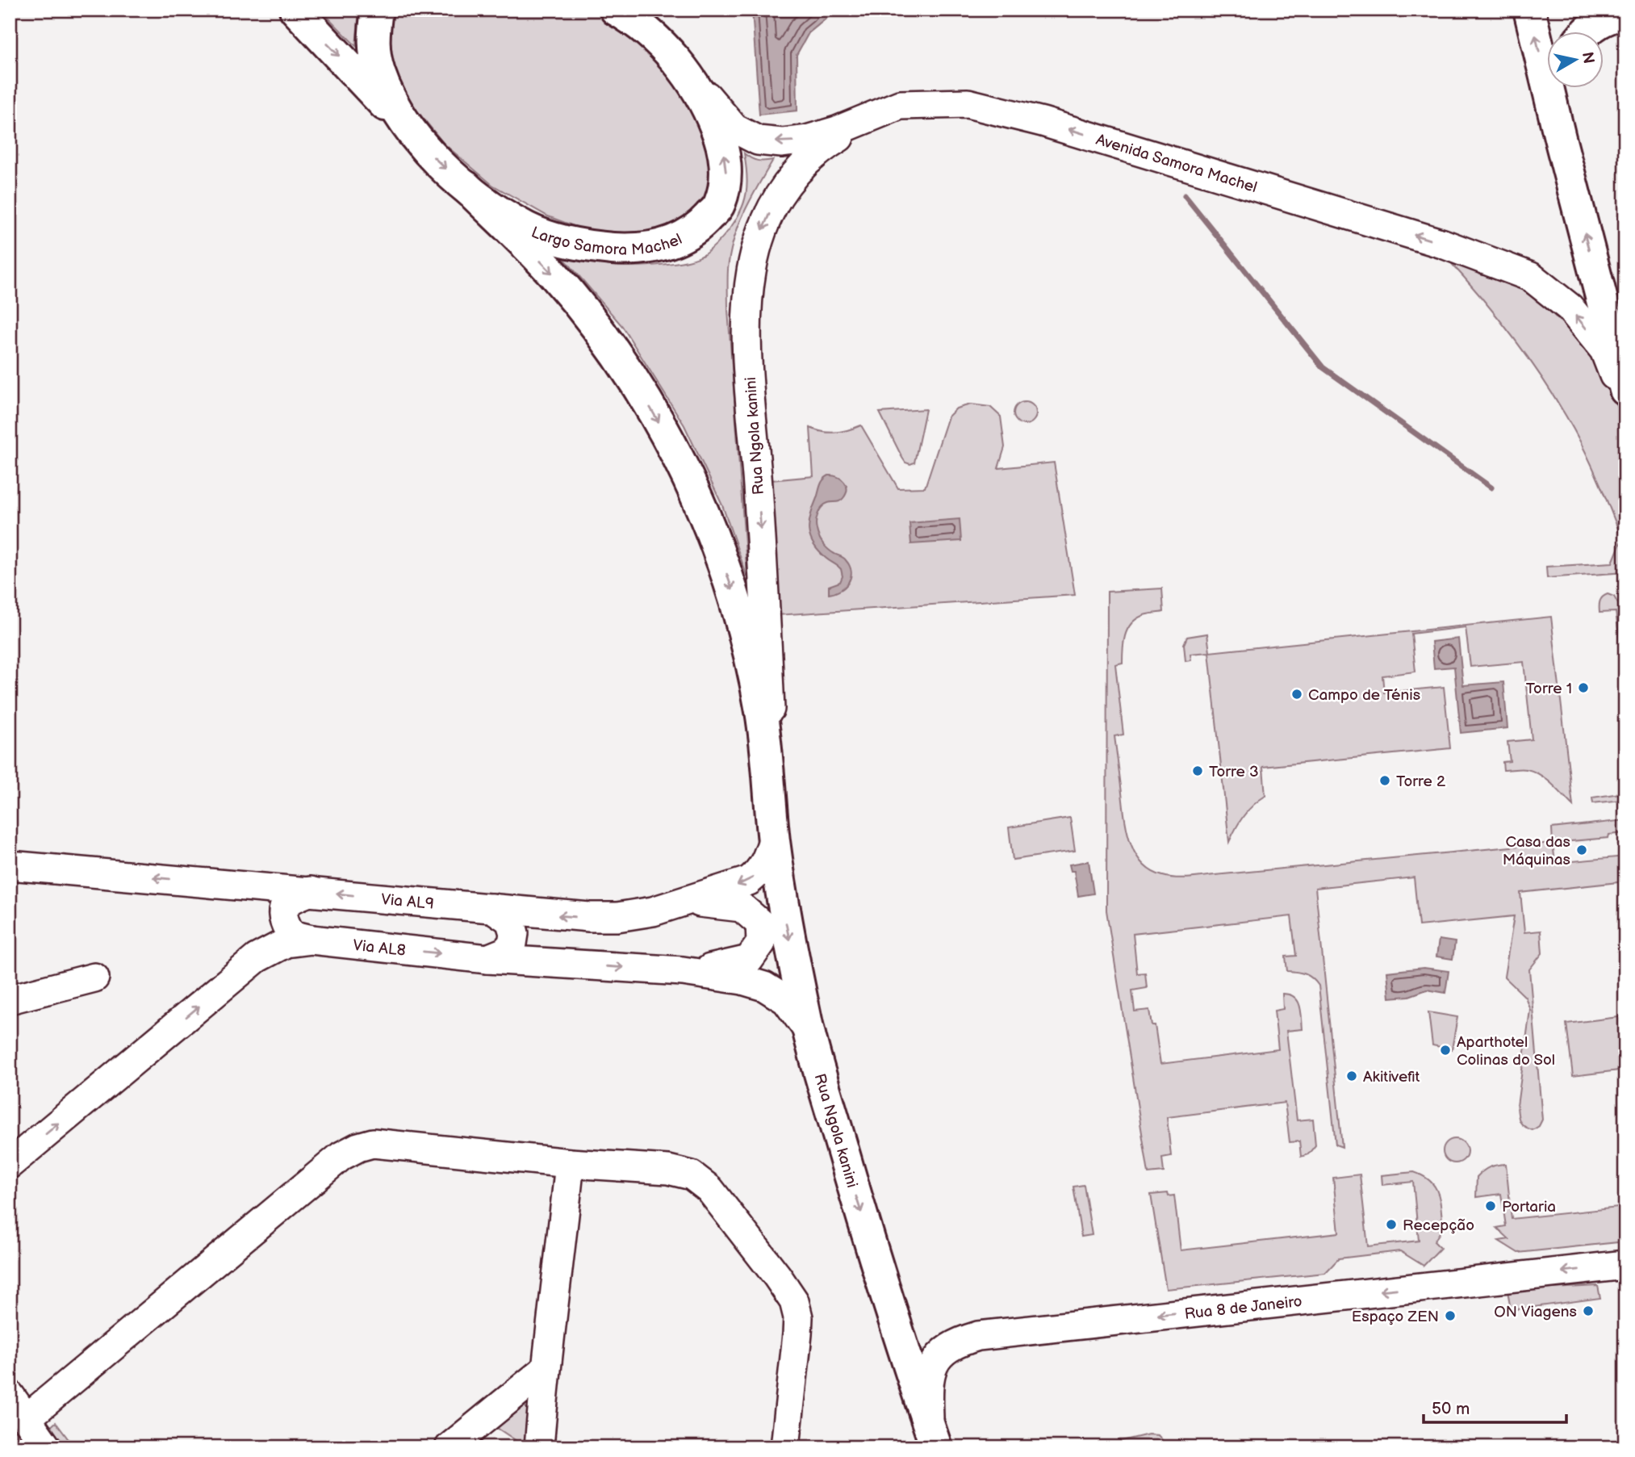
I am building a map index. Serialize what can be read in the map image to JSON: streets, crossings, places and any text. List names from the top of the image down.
{
  "streets": {
    "main road": ["Largo Samora Machel", "Rua Ngola kanini"],
    "street": [
      "Avenida Samora Machel",
      "Via AL9",
      "Via AL8",
      "Rua 8 de Janeiro"
    ]
  },
  "crossings": [
    ["Avenida Samora Machel", "Largo Samora Machel"],
    ["Avenida Samora Machel", "Rua Ngola kanini"],
    ["Largo Samora Machel", "Rua Ngola kanini"],
    ["Rua Ngola kanini", "Via AL9"],
    ["Rua Ngola kanini", "Via AL8"],
    ["Rua Ngola kanini", "Rua 8 de Janeiro"]
  ],
  "one_way": [
    "Avenida Samora Machel",
    "Rua Ngola kanini",
    "Via AL9",
    "Rua 8 de Janeiro"
  ],
  "places": [
    "Torre 1",
    "Campo de Ténis",
    "Torre 3",
    "Torre 2",
    "Casa das Máquinas",
    "Aparthotel Colinas do Sol",
    "Akitivefit",
    "Portaria",
    "Recepção",
    "ON Viagens",
    "Espaço ZEN"
  ],
  "scale_bar": "50 m",
  "north": "right"
}
